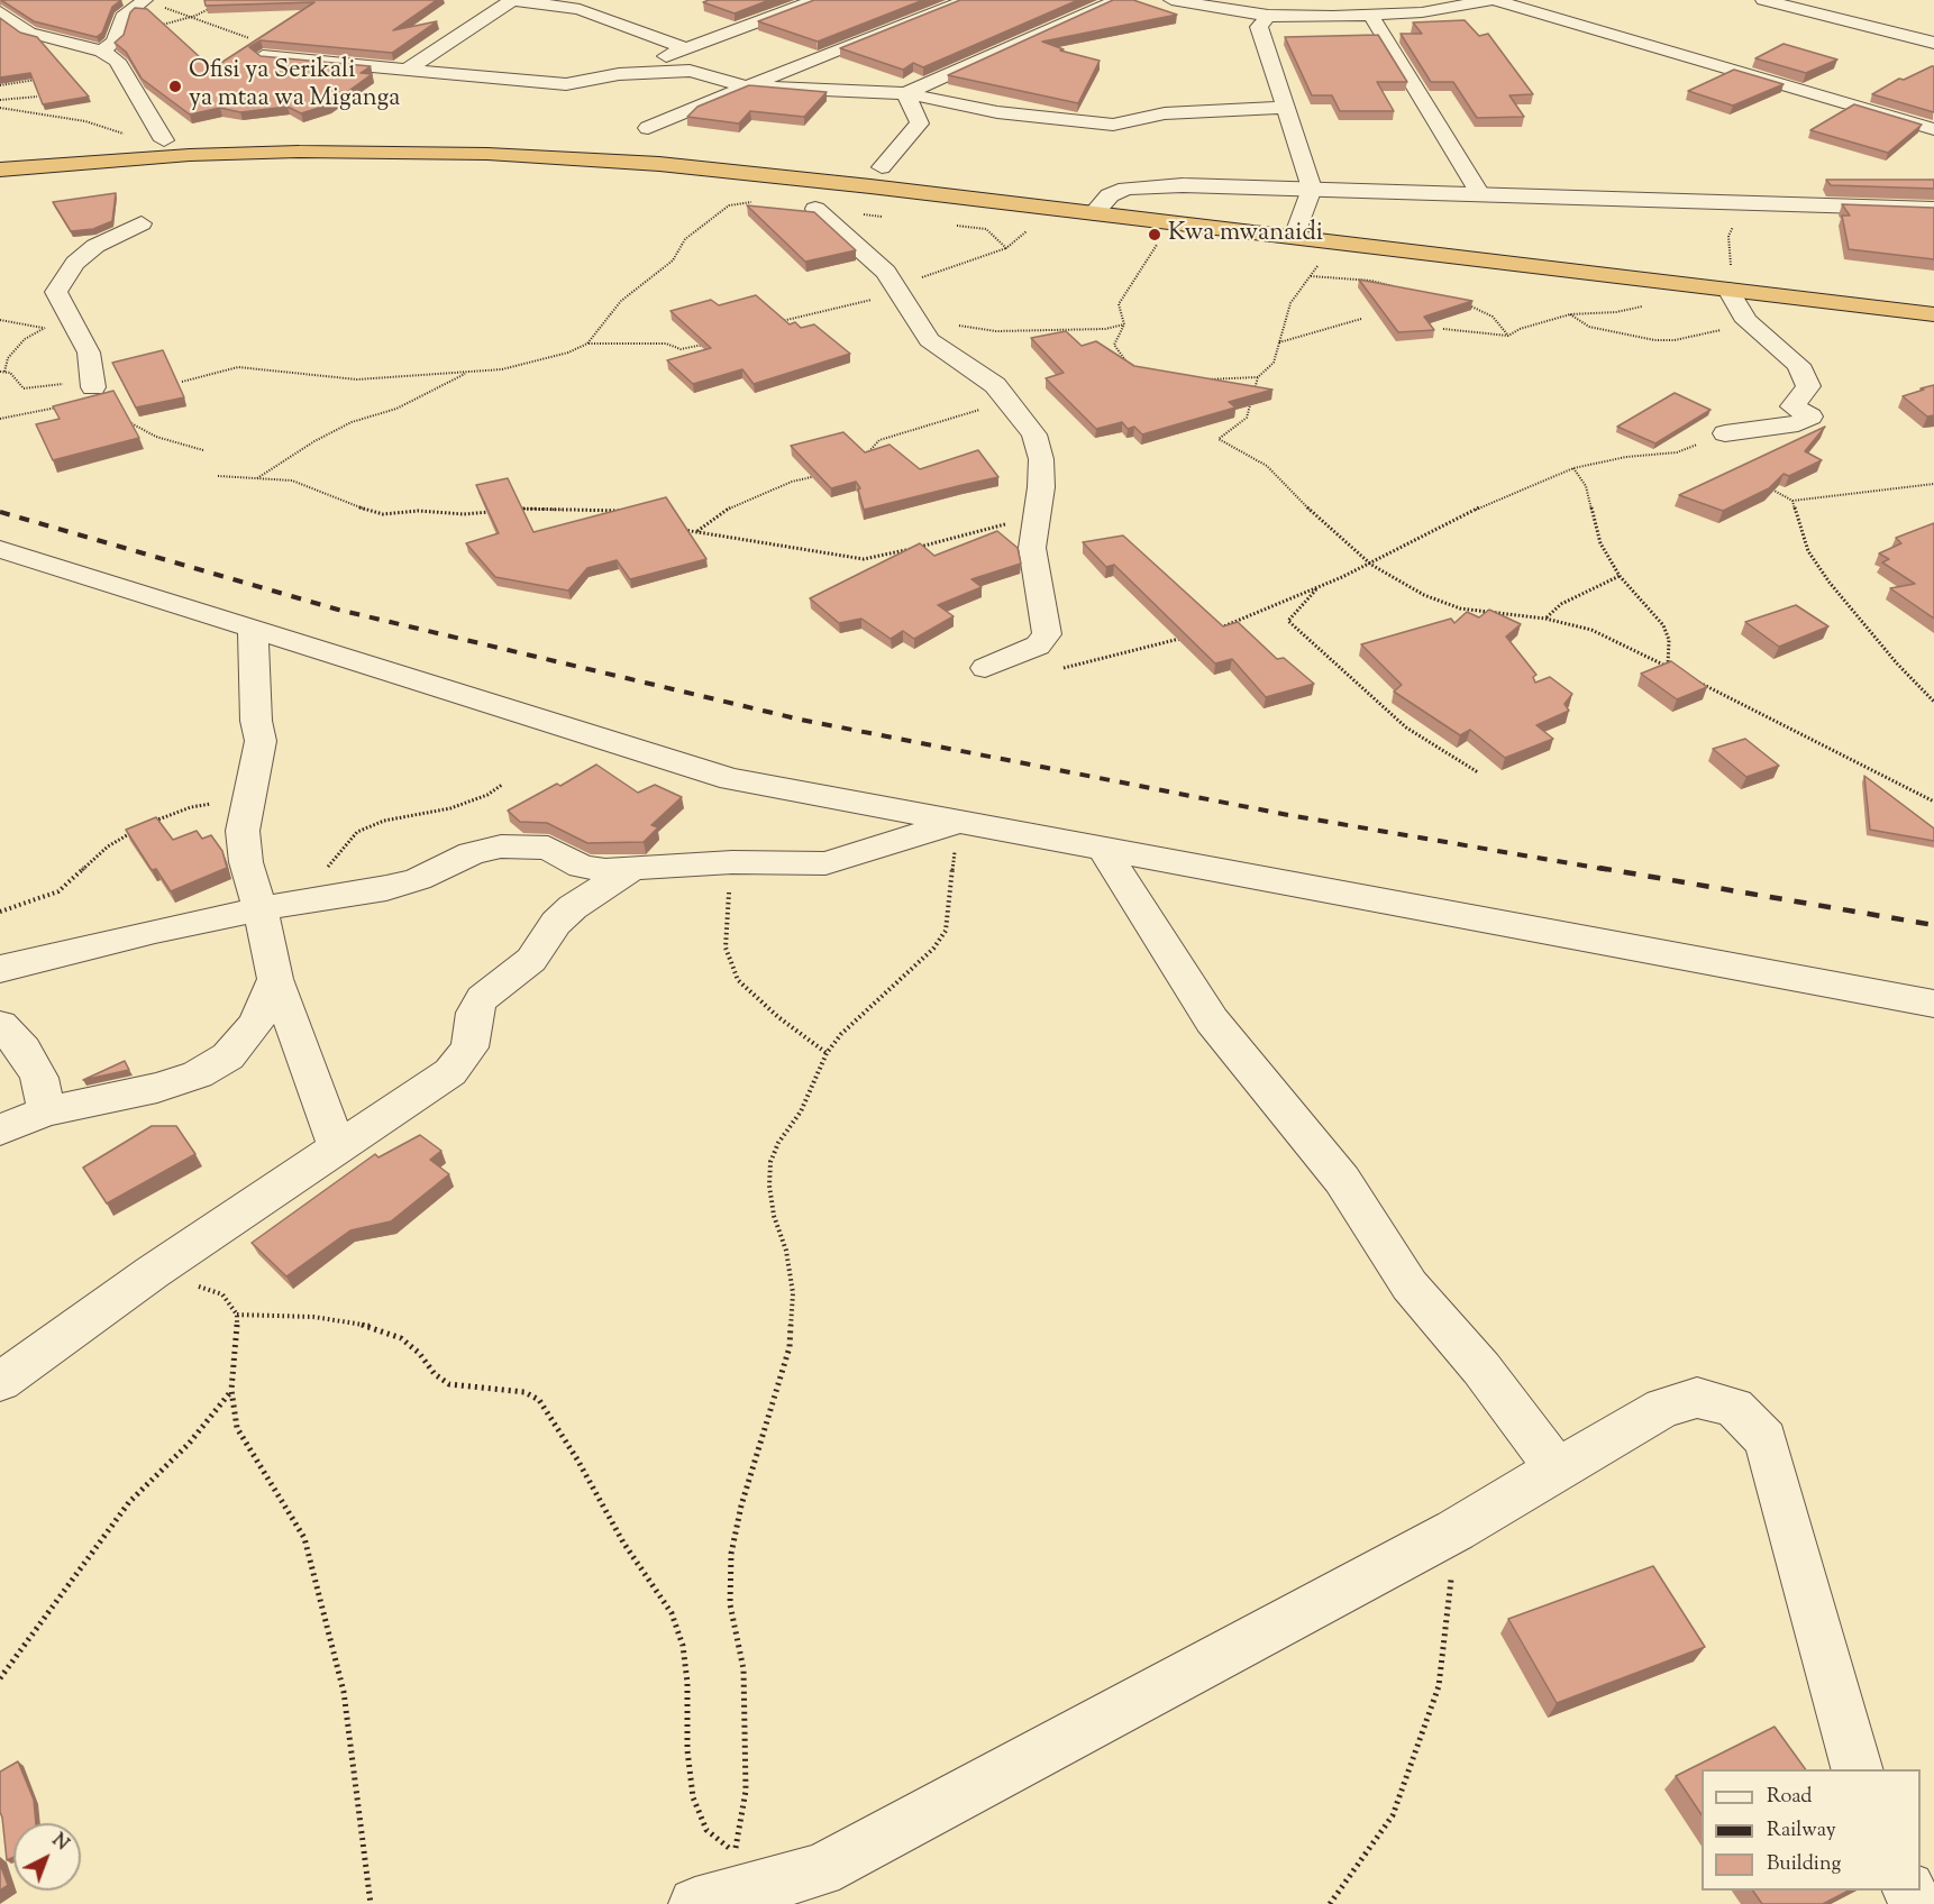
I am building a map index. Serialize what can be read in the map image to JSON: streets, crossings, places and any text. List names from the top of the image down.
{
  "places": ["Ofisi ya Serikali ya mtaa wa Miganga", "Kwa mwanaidi"],
  "legend": ["Road", "Railway", "Building"],
  "north": "top right"
}
